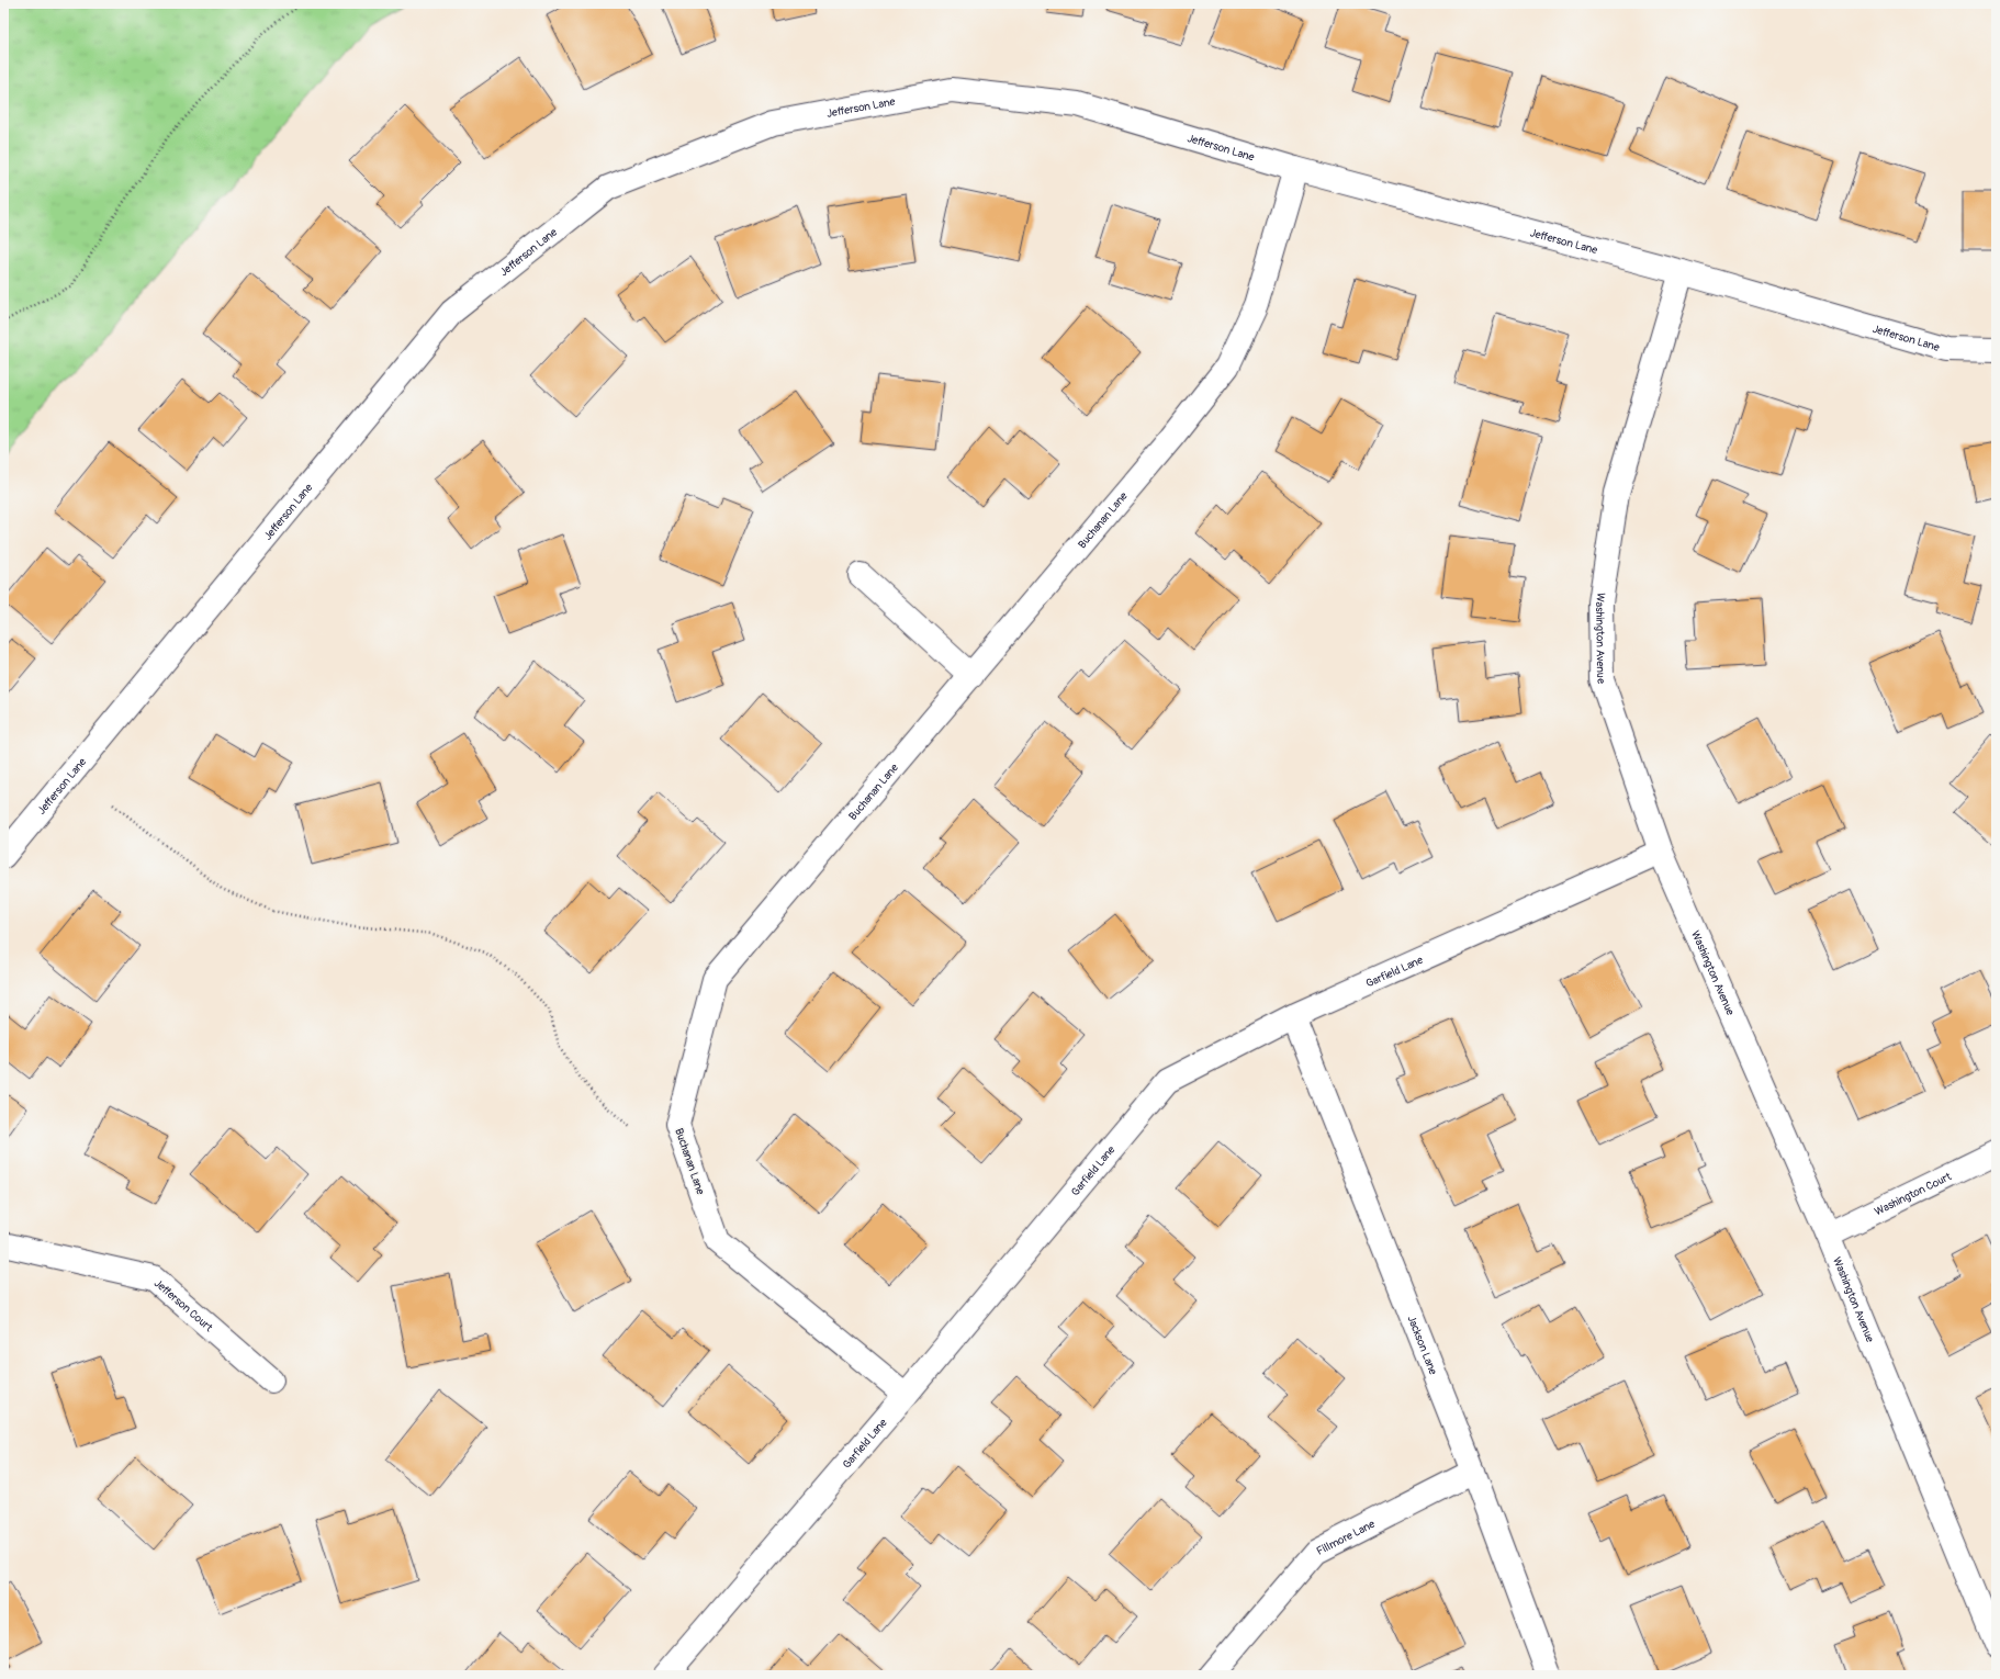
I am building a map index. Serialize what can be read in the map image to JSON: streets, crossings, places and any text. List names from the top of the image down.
{
  "streets": {
    "street": [
      "Jefferson Lane",
      "Buchanan Lane",
      "Washington Avenue",
      "Garfield Lane",
      "Washington Court",
      "Jefferson Court",
      "Jackson Lane",
      "Fillmore Lane"
    ]
  },
  "crossings": [
    ["Jefferson Lane", "Buchanan Lane"],
    ["Jefferson Lane", "Washington Avenue"],
    ["Buchanan Lane", "Garfield Lane"],
    ["Washington Avenue", "Garfield Lane"],
    ["Washington Avenue", "Washington Court"],
    ["Garfield Lane", "Jackson Lane"],
    ["Jackson Lane", "Fillmore Lane"]
  ]
}
